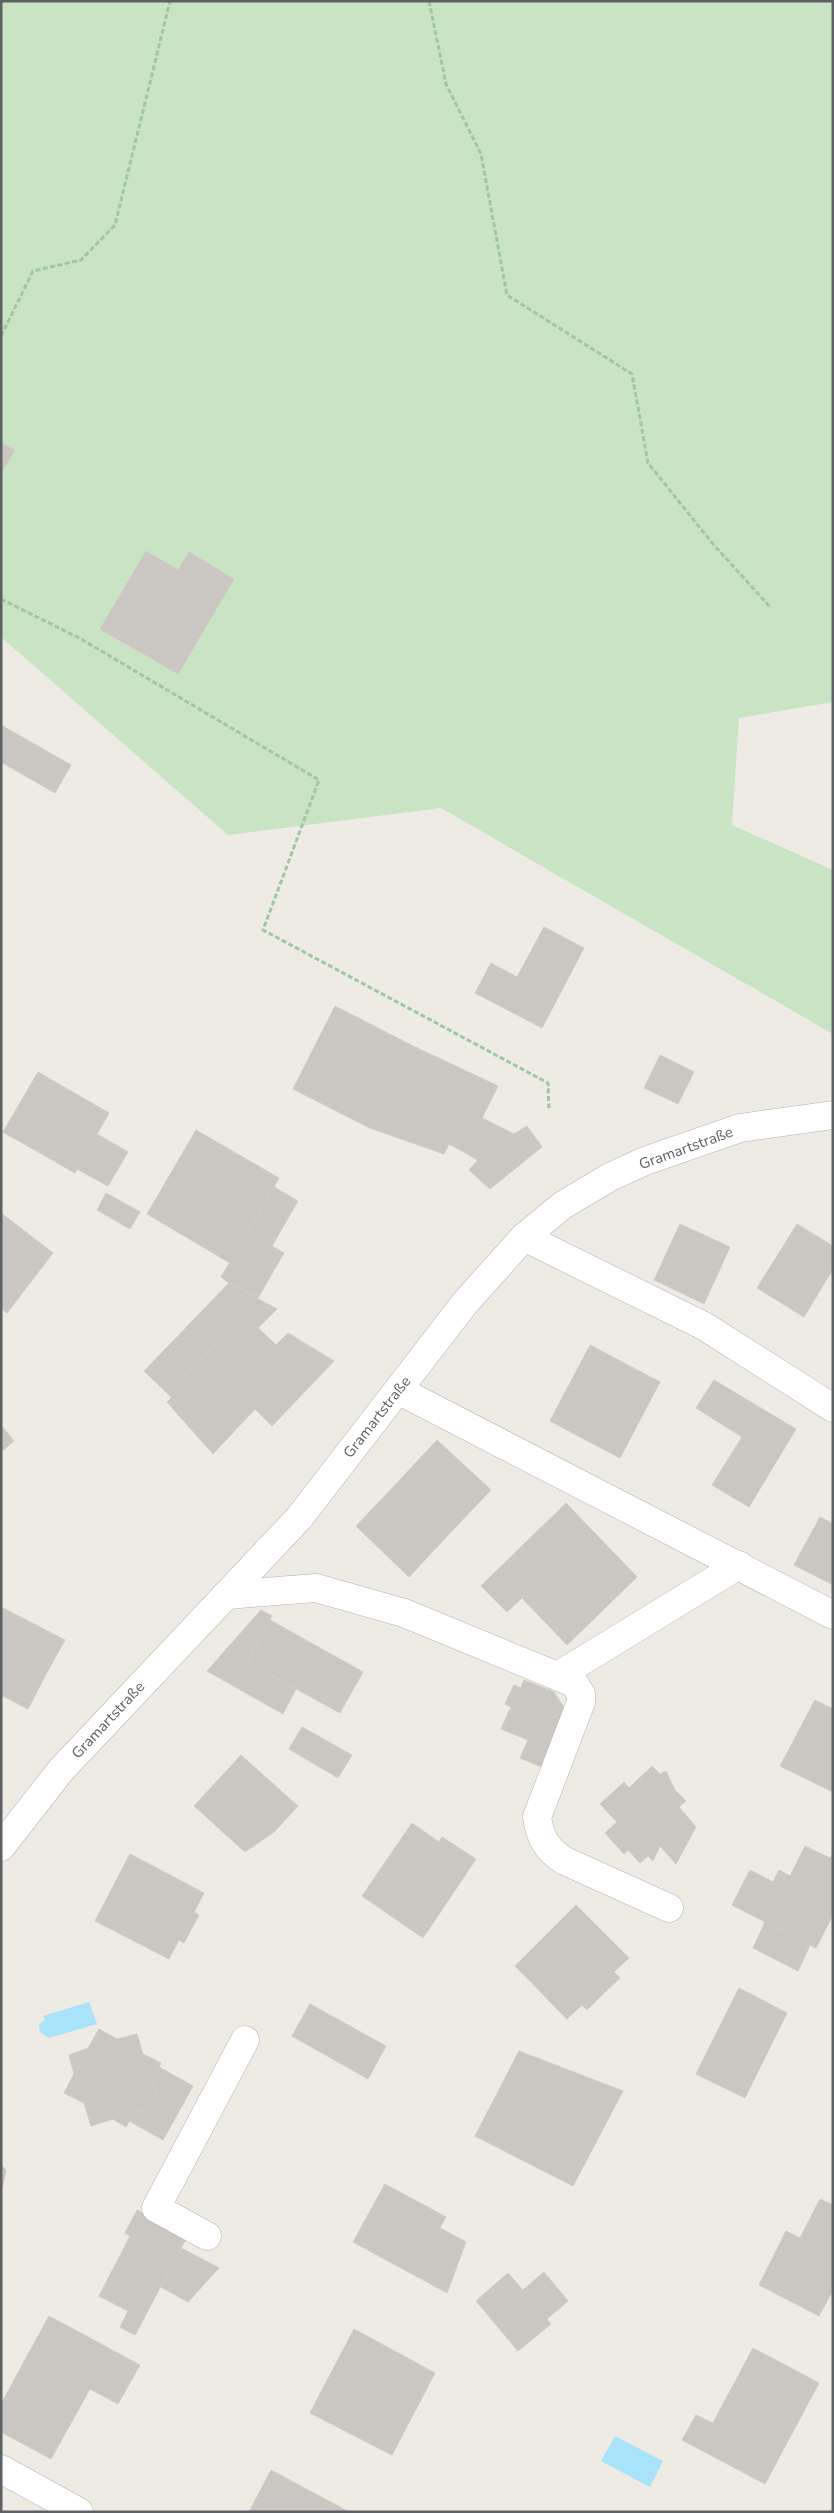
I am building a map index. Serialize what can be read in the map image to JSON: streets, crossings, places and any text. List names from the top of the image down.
{
  "streets": {
    "street": ["Gramartstraße"]
  }
}
